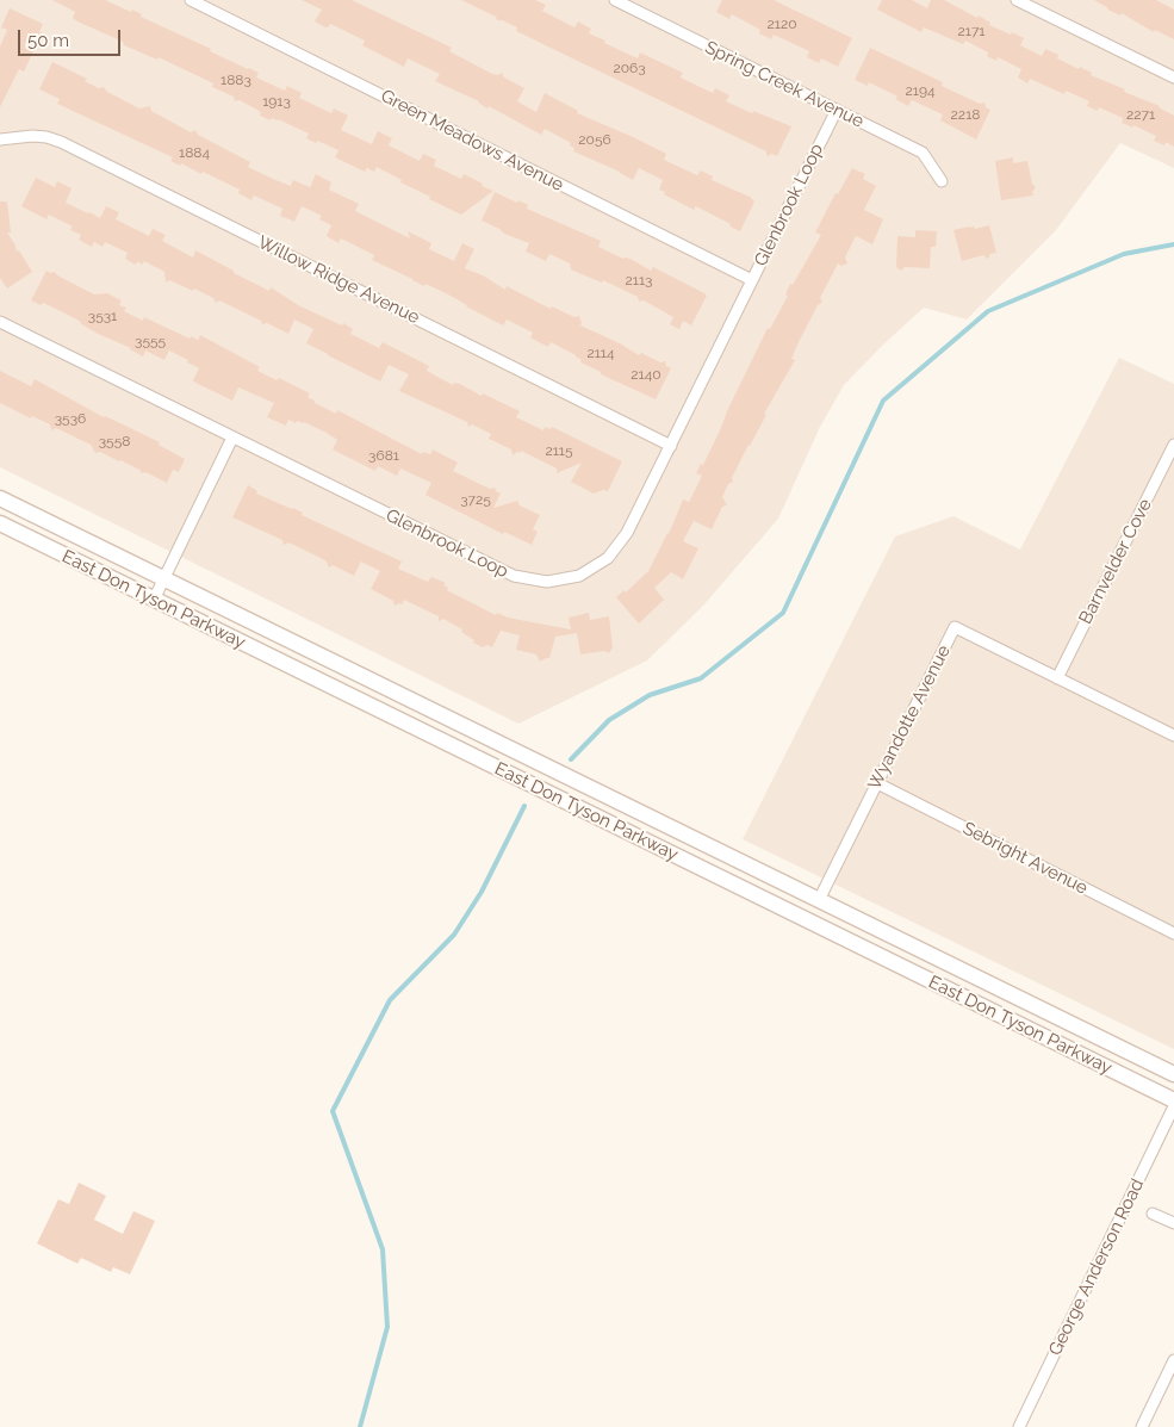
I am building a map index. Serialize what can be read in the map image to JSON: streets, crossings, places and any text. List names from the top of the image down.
{
  "streets": {
    "main road": ["East Don Tyson Parkway"],
    "street": [
      "Spring Creek Avenue",
      "Green Meadows Avenue",
      "Glenbrook Loop",
      "Willow Ridge Avenue",
      "Barnvelder Cove",
      "Wyandotte Avenue",
      "Sebright Avenue",
      "George Anderson Road"
    ]
  },
  "crossings": [
    ["Spring Creek Avenue", "Glenbrook Loop"],
    ["Green Meadows Avenue", "Glenbrook Loop"],
    ["Glenbrook Loop", "Willow Ridge Avenue"],
    ["Barnvelder Cove", "Wyandotte Avenue"],
    ["East Don Tyson Parkway", "Wyandotte Avenue"],
    ["Wyandotte Avenue", "Sebright Avenue"]
  ],
  "house_numbers": [
    "2120",
    "2171",
    "2063",
    "1883",
    "2194",
    "1913",
    "2218",
    "2271",
    "2056",
    "1884",
    "2113",
    "3531",
    "3555",
    "2114",
    "2140",
    "3536",
    "3558",
    "2115",
    "3681",
    "3725"
  ],
  "scale_bar": "50 m"
}
